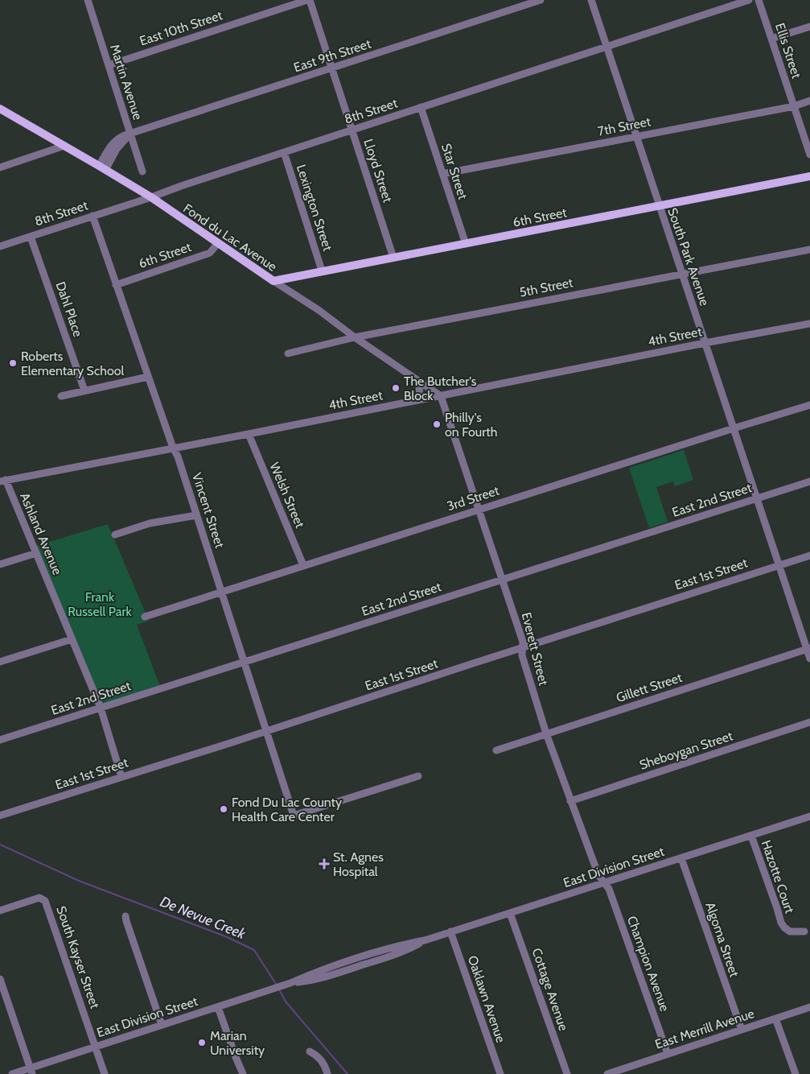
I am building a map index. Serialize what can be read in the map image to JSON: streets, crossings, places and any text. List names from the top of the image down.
{
  "streets": {
    "main road": ["6th Street", "Fond du Lac Avenue"],
    "street": [
      "East 10th Street",
      "Ellis Street",
      "East 9th Street",
      "Martin Avenue",
      "8th Street",
      "7th Street",
      "Lloyd Street",
      "Star Street",
      "Lexington Street",
      "South Park Avenue",
      "5th Street",
      "Dahl Place",
      "4th Street",
      "Welsh Street",
      "3rd Street",
      "East 2nd Street",
      "Vincent Street",
      "Ashland Avenue",
      "East 1st Street",
      "Everett Street",
      "Gillett Street",
      "Sheboygan Street",
      "East Division Street",
      "Hazotte Court",
      "Algoma Street",
      "South Kayser Street",
      "Champion Avenue",
      "Cottage Avenue",
      "Oaklawn Avenue",
      "East Merrill Avenue"
    ]
  },
  "crossings": [
    ["East 10th Street", "Martin Avenue"],
    ["East 10th Street", "Lloyd Street"],
    ["Ellis Street", "7th Street"],
    ["East 9th Street", "Martin Avenue"],
    ["East 9th Street", "Lloyd Street"],
    ["East 9th Street", "Fond du Lac Avenue"],
    ["8th Street", "Lloyd Street"],
    ["8th Street", "Star Street"],
    ["8th Street", "Lexington Street"],
    ["8th Street", "Fond du Lac Avenue"],
    ["8th Street", "South Park Avenue"],
    ["8th Street", "Dahl Place"],
    ["8th Street", "Vincent Street"],
    ["7th Street", "Star Street"],
    ["7th Street", "South Park Avenue"],
    ["Lloyd Street", "6th Street"],
    ["Star Street", "6th Street"],
    ["Lexington Street", "6th Street"],
    ["6th Street", "Fond du Lac Avenue"],
    ["6th Street", "South Park Avenue"],
    ["6th Street", "Vincent Street"],
    ["Fond du Lac Avenue", "5th Street"],
    ["Fond du Lac Avenue", "4th Street"],
    ["Fond du Lac Avenue", "Everett Street"],
    ["South Park Avenue", "5th Street"],
    ["South Park Avenue", "4th Street"],
    ["South Park Avenue", "3rd Street"],
    ["South Park Avenue", "East 2nd Street"],
    ["South Park Avenue", "East 1st Street"],
    ["South Park Avenue", "Gillett Street"],
    ["4th Street", "Welsh Street"],
    ["4th Street", "Vincent Street"],
    ["4th Street", "Ashland Avenue"],
    ["4th Street", "Everett Street"],
    ["Welsh Street", "3rd Street"],
    ["3rd Street", "Vincent Street"],
    ["3rd Street", "Everett Street"],
    ["East 2nd Street", "Vincent Street"],
    ["East 2nd Street", "Ashland Avenue"],
    ["East 2nd Street", "Everett Street"],
    ["Vincent Street", "East 1st Street"],
    ["Ashland Avenue", "East 1st Street"],
    ["East 1st Street", "Everett Street"],
    ["Everett Street", "Gillett Street"],
    ["Everett Street", "Sheboygan Street"],
    ["Everett Street", "East Division Street"],
    ["Everett Street", "Champion Avenue"],
    ["East Division Street", "Hazotte Court"],
    ["East Division Street", "Algoma Street"],
    ["East Division Street", "South Kayser Street"],
    ["East Division Street", "Champion Avenue"],
    ["East Division Street", "Cottage Avenue"],
    ["East Division Street", "Oaklawn Avenue"],
    ["Algoma Street", "East Merrill Avenue"],
    ["Champion Avenue", "East Merrill Avenue"]
  ],
  "water": ["De Nevue Creek"],
  "parks": ["Frank Russell Park"],
  "places": {
    "other": [
      "Roberts Elementary School",
      "The Butcher's Block",
      "Philly's on Fourth",
      "Fond Du Lac County Health Care Center",
      "Marian University"
    ],
    "health": ["St. Agnes Hospital"]
  }
}
